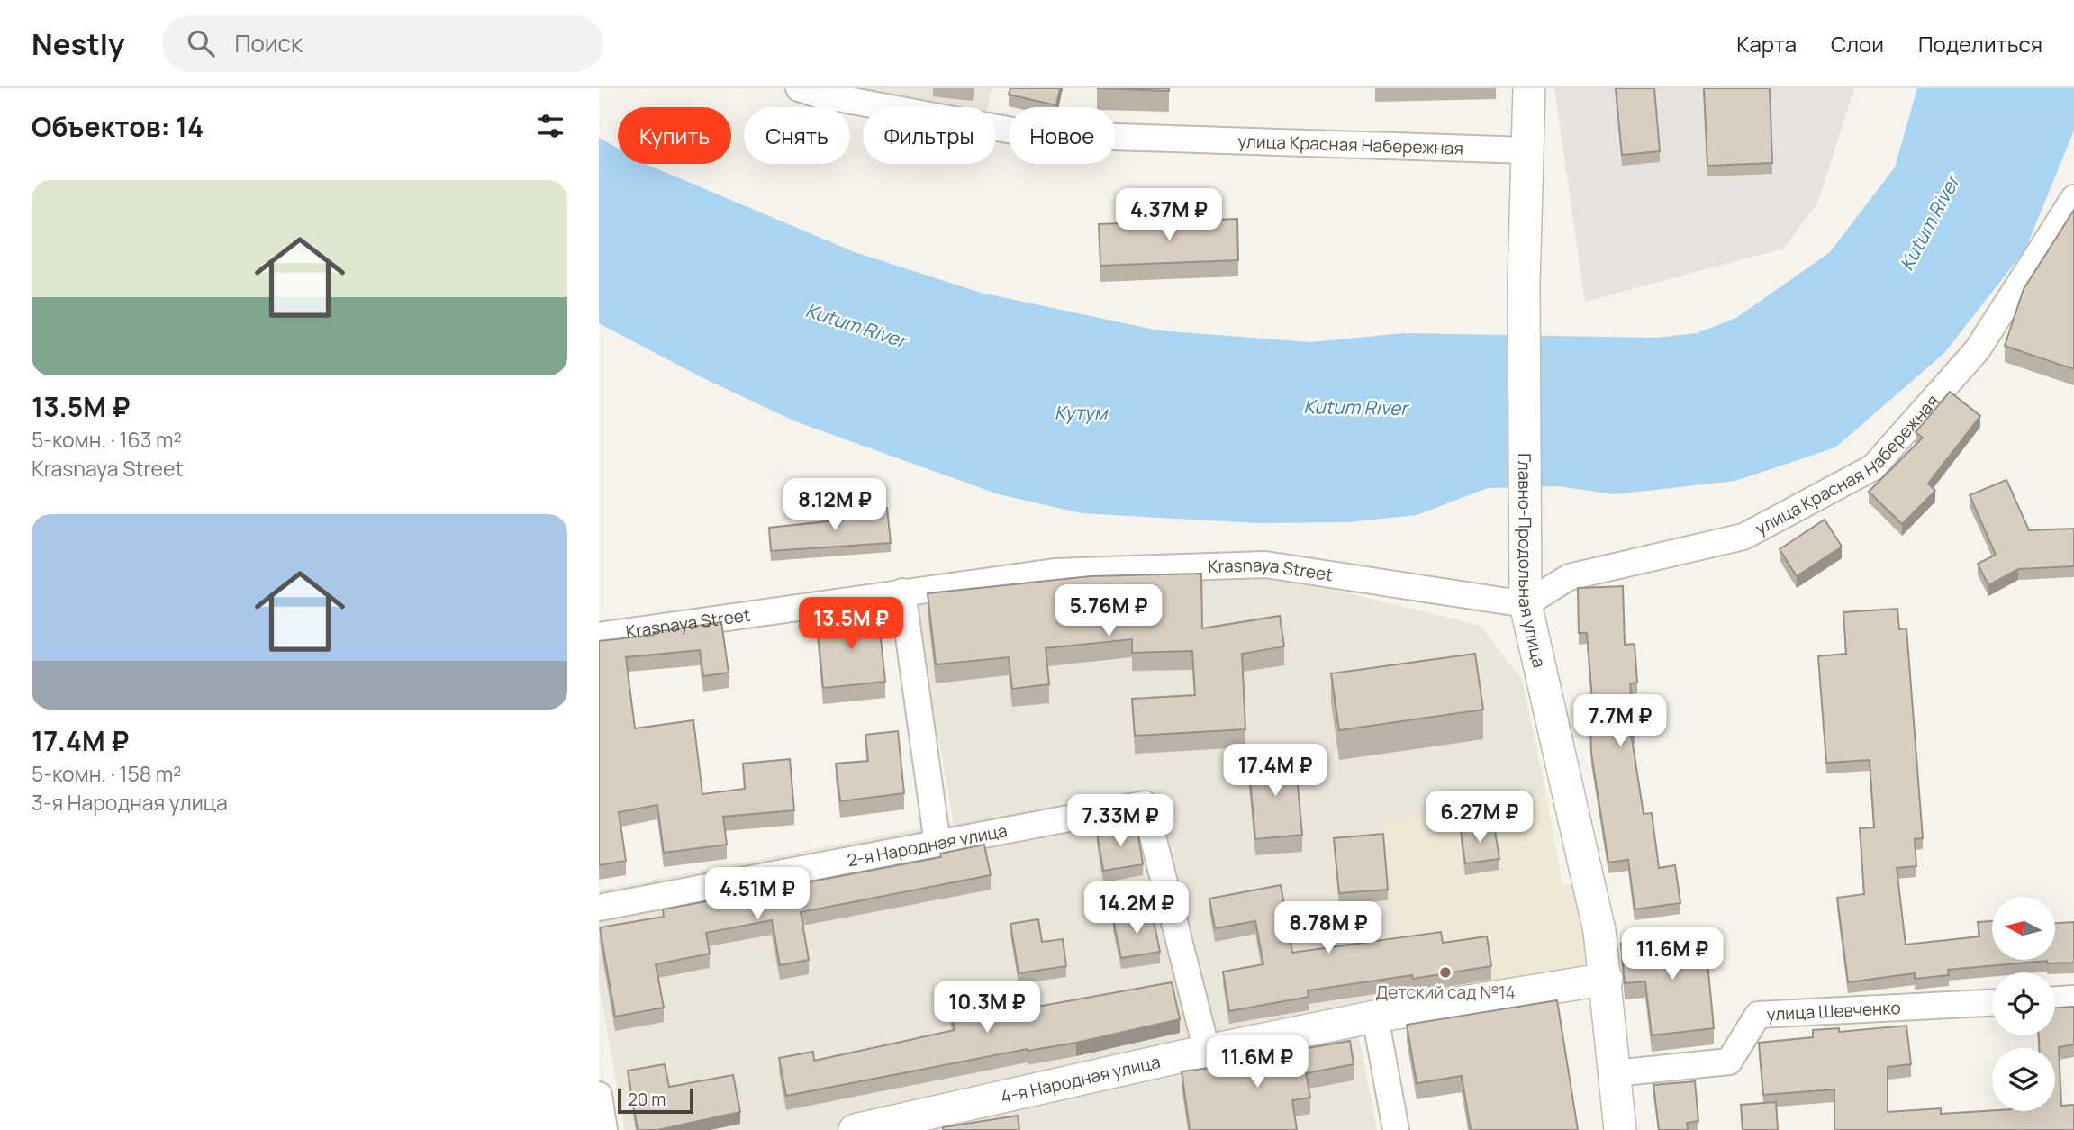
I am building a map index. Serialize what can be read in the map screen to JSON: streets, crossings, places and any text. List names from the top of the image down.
{
  "streets": {
    "street": [
      "улица Красная Набережная",
      "Главно-Продольная улица",
      "Krasnaya Street",
      "2-я Народная улица",
      "улица Шевченко",
      "4-я Народная улица"
    ]
  },
  "crossings": [
    ["улица Красная Набережная", "Главно-Продольная улица"],
    ["улица Красная Набережная", "Krasnaya Street"],
    ["Главно-Продольная улица", "Krasnaya Street"],
    ["Главно-Продольная улица", "улица Шевченко"],
    ["Главно-Продольная улица", "4-я Народная улица"],
    ["2-я Народная улица", "4-я Народная улица"]
  ],
  "water": ["Kutum River", "Кутум"],
  "places": ["Детский сад №14"],
  "scale_bar": "20 m",
  "north": "left",
  "page": {
    "header": "Nestly",
    "search": "Поиск",
    "nav": ["Карта", "Слои", "Поделиться"],
    "heading": "Объектов: 14",
    "chip": [
      "Купить",
      "Снять",
      "Фильтры",
      "Новое"
    ],
    "list": [
      {
        "name": "13.5M ₽",
        "note": "5-комн. · 163 m² · Krasnaya Street"
      },
      {
        "name": "17.4M ₽",
        "note": "5-комн. · 158 m² · 3-я Народная улица"
      }
    ],
    "price": [
      "4.37M ₽",
      "8.12M ₽",
      "5.76M ₽",
      "13.5M ₽",
      "7.7M ₽",
      "17.4M ₽",
      "6.27M ₽",
      "7.33M ₽",
      "4.51M ₽",
      "14.2M ₽",
      "8.78M ₽",
      "11.6M ₽",
      "10.3M ₽",
      "11.6M ₽"
    ],
    "scale": "20 m"
  }
}
